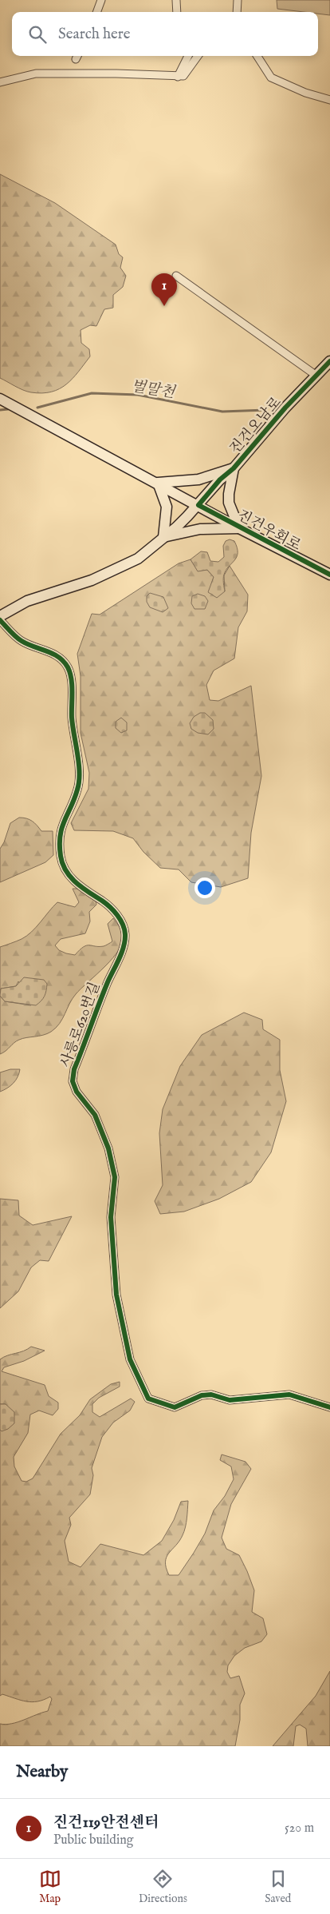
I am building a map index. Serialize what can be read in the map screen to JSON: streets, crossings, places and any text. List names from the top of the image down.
{
  "streets": {
    "main road": ["진건오남로", "진건우회로"],
    "street": ["사릉로620번길"]
  },
  "crossings": [
    ["진건오남로", "진건우회로"]
  ],
  "water": ["벌말천"],
  "page": {
    "search": "Search here",
    "pins": "1",
    "heading": "Nearby",
    "list": [
      {
        "mark": "1",
        "name": "진건119안전센터",
        "note": "Public building",
        "value": "520 m"
      }
    ],
    "nav": ["Map", "Directions", "Saved"]
  }
}
